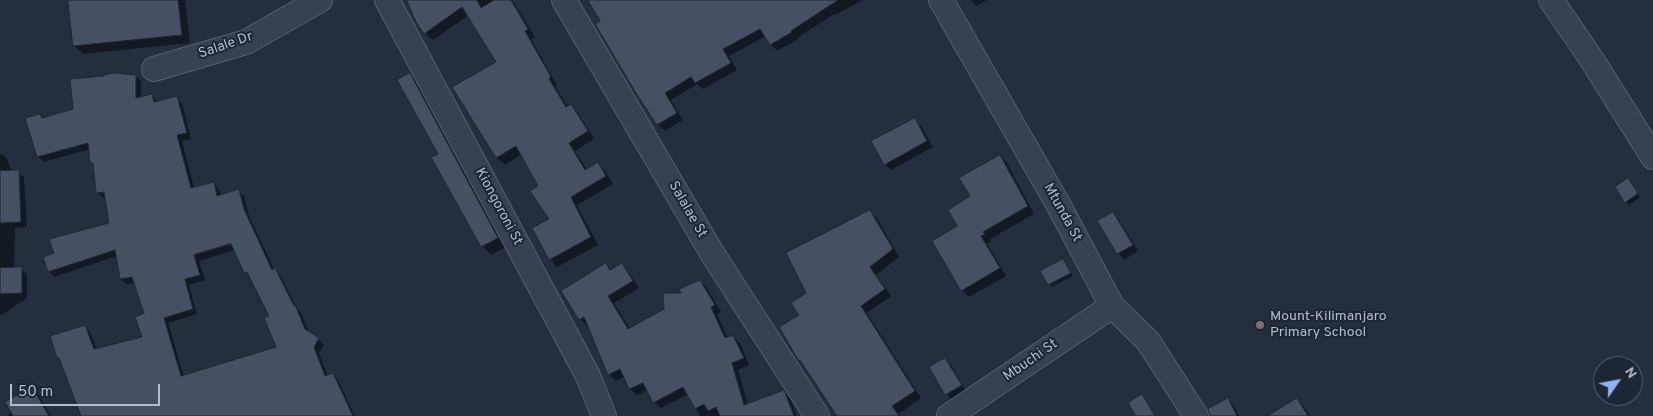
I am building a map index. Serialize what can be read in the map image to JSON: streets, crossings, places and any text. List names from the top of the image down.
{
  "streets": {
    "street": [
      "Salale Dr",
      "Kiongoroni St",
      "Salalae St",
      "Mtunda St",
      "Mbuchi St"
    ]
  },
  "crossings": [
    ["Mtunda St", "Mbuchi St"]
  ],
  "places": ["Mount-Kilimanjaro Primary School"],
  "scale_bar": "50 m",
  "north": "top right"
}
